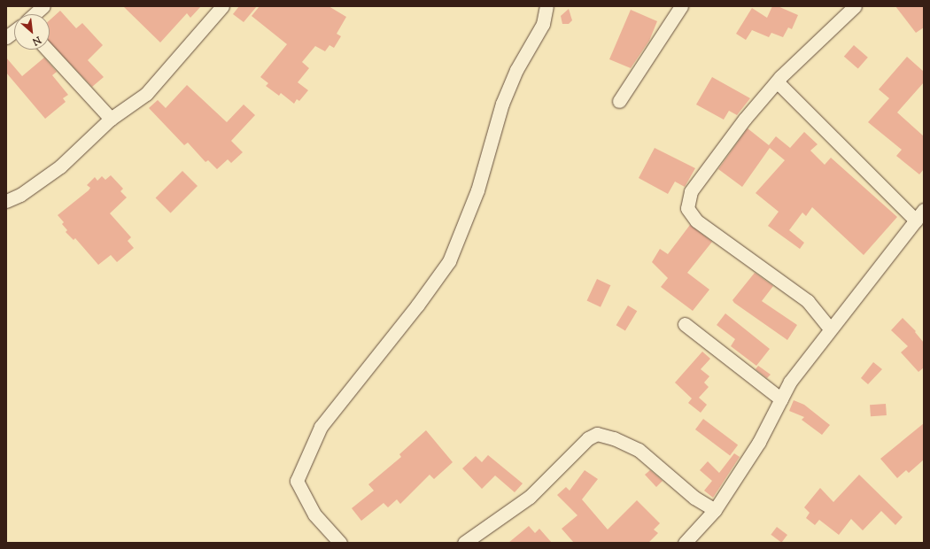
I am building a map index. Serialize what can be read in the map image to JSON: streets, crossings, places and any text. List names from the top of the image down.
{
  "north": "bottom right"
}
